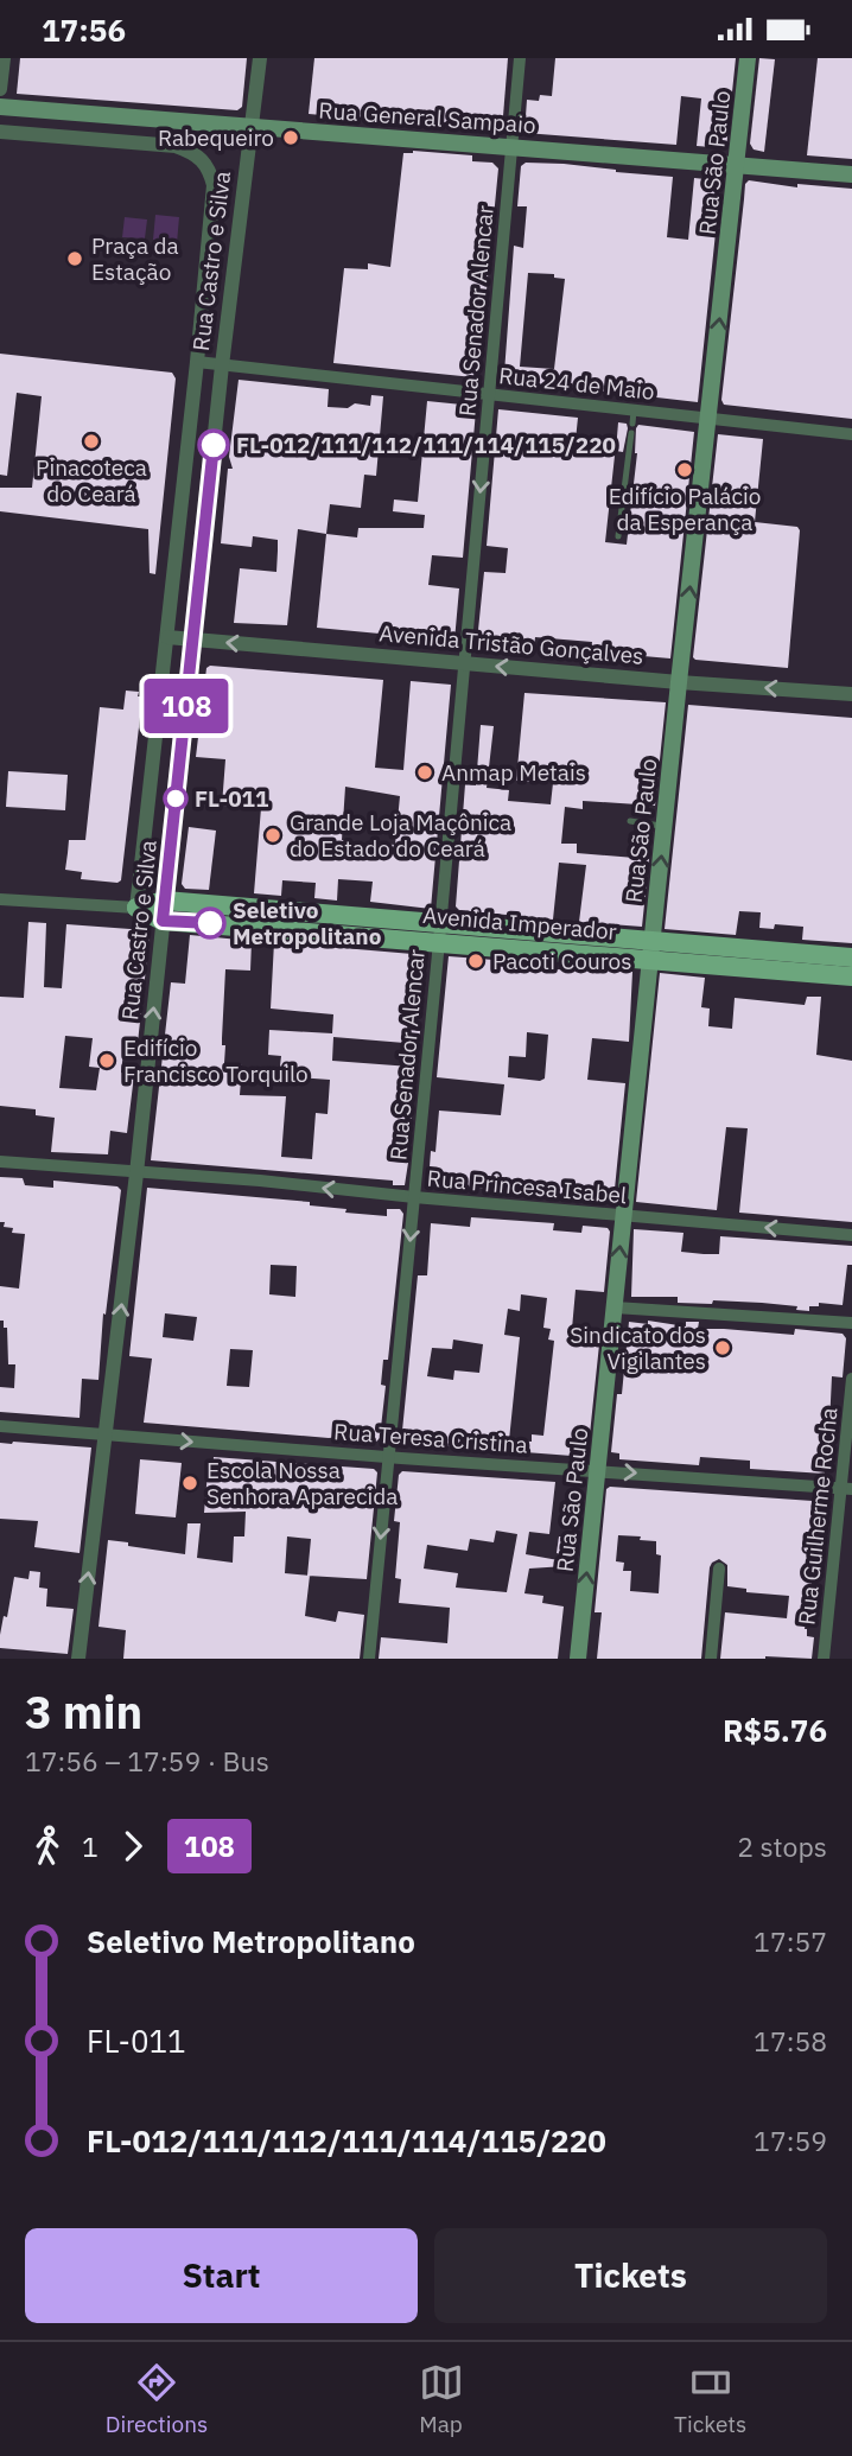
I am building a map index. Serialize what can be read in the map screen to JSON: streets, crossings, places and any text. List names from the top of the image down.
{
  "streets": {
    "main road": ["Rua General Sampaio", "Rua São Paulo", "Avenida Imperador"],
    "street": [
      "Rua Castro e Silva",
      "Rua Senador Alencar",
      "Rua 24 de Maio",
      "Avenida Tristão Gonçalves",
      "Rua Princesa Isabel",
      "Rua Teresa Cristina",
      "Rua Guilherme Rocha"
    ]
  },
  "crossings": [
    ["Rua General Sampaio", "Rua São Paulo"],
    ["Rua General Sampaio", "Rua Castro e Silva"],
    ["Rua General Sampaio", "Rua Senador Alencar"],
    ["Rua São Paulo", "Rua 24 de Maio"],
    ["Rua São Paulo", "Avenida Tristão Gonçalves"],
    ["Rua São Paulo", "Avenida Imperador"],
    ["Rua São Paulo", "Rua Princesa Isabel"],
    ["Rua São Paulo", "Rua Teresa Cristina"],
    ["Rua Castro e Silva", "Rua 24 de Maio"],
    ["Rua Castro e Silva", "Avenida Tristão Gonçalves"],
    ["Rua Castro e Silva", "Avenida Imperador"],
    ["Rua Castro e Silva", "Rua Princesa Isabel"],
    ["Rua Castro e Silva", "Rua Teresa Cristina"],
    ["Rua Senador Alencar", "Rua 24 de Maio"],
    ["Rua Senador Alencar", "Avenida Tristão Gonçalves"],
    ["Rua Senador Alencar", "Avenida Imperador"],
    ["Rua Senador Alencar", "Rua Princesa Isabel"],
    ["Rua Senador Alencar", "Rua Teresa Cristina"],
    ["Rua Teresa Cristina", "Rua Guilherme Rocha"]
  ],
  "one_way": [
    "Rua São Paulo",
    "Rua Senador Alencar",
    "Avenida Tristão Gonçalves",
    "Rua Teresa Cristina"
  ],
  "places": [
    "Rabequeiro",
    "Praça da Estação",
    "Pinacoteca do Ceará",
    "FL-012/111/112/111/114/115/220",
    "Edifício Palácio da Esperança",
    "Anmap Metais",
    "FL-011",
    "Grande Loja Maçônica do Estado do Ceará",
    "Seletivo Metropolitano",
    "Pacoti Couros",
    "Edifício Francisco Torquilo",
    "Sindicato dos Vigilantes",
    "Escola Nossa Senhora Aparecida"
  ],
  "lines": ["bus line 108"],
  "page": {
    "status": "17:56",
    "on_map": "108",
    "heading": ["3 min", "17:56 – 17:59 · Bus", "R$5.76"],
    "legs": ["1", "108", "2 stops"],
    "list": [
      {
        "name": "Seletivo Metropolitano",
        "value": "17:57"
      },
      {
        "name": "FL-011",
        "value": "17:58"
      },
      {
        "name": "FL-012/111/112/111/114/115/220",
        "value": "17:59"
      }
    ],
    "buttons": ["Start", "Tickets"],
    "tabs": ["Directions", "Map", "Tickets"]
  }
}
